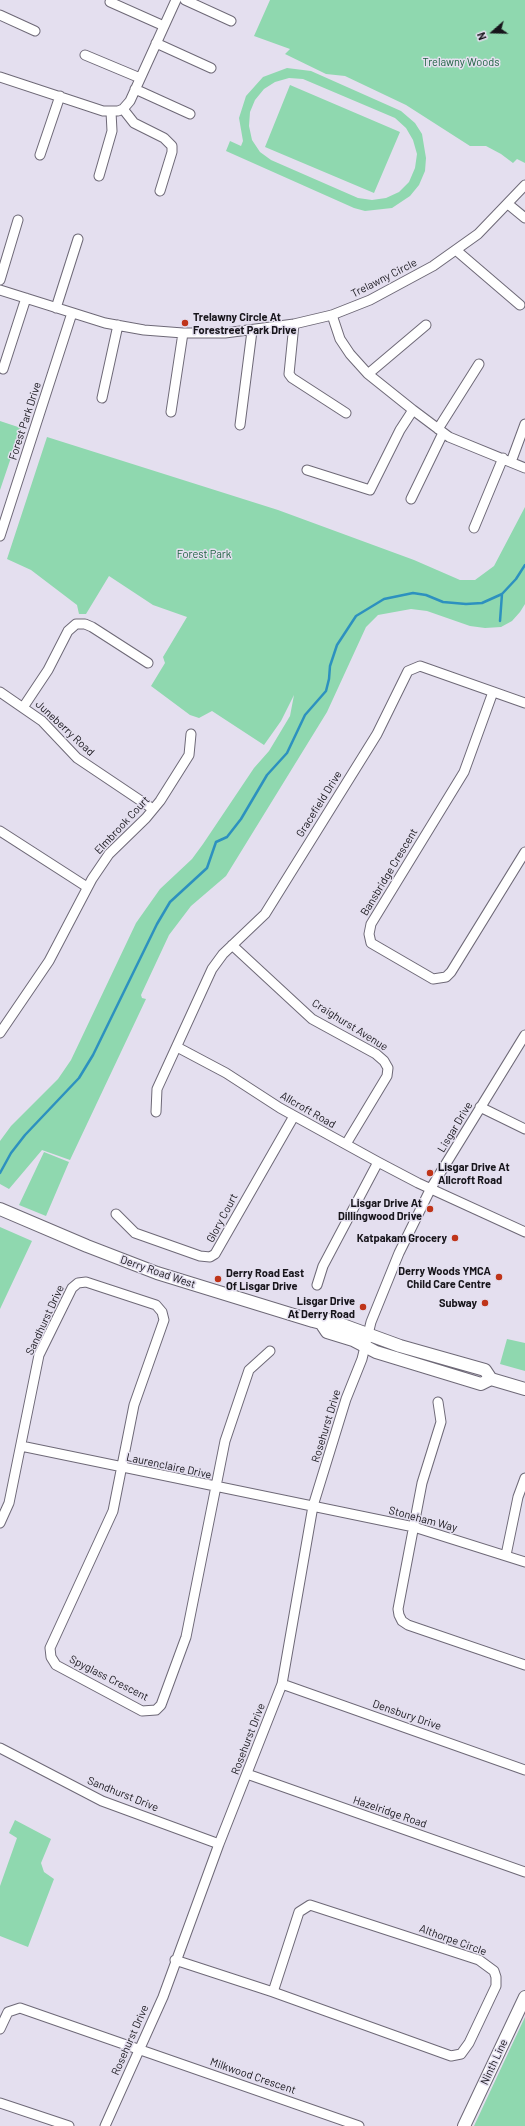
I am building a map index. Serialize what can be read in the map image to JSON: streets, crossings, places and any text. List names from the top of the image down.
{
  "streets": {
    "main road": ["Derry Road West", "Ninth Line"],
    "street": [
      "Trelawny Circle",
      "Forest Park Drive",
      "Juneberry Road",
      "Gracefield Drive",
      "Elmbrook Court",
      "Bansbridge Crescent",
      "Craighurst Avenue",
      "Allcroft Road",
      "Lisgar Drive",
      "Glory Court",
      "Sandhurst Drive",
      "Rosehurst Drive",
      "Laurenclaire Drive",
      "Stoneham Way",
      "Spyglass Crescent",
      "Densbury Drive",
      "Hazelridge Road",
      "Althorpe Circle",
      "Milkwood Crescent"
    ]
  },
  "crossings": [
    ["Trelawny Circle", "Forest Park Drive"],
    ["Juneberry Road", "Elmbrook Court"],
    ["Gracefield Drive", "Bansbridge Crescent"],
    ["Gracefield Drive", "Craighurst Avenue"],
    ["Gracefield Drive", "Allcroft Road"],
    ["Craighurst Avenue", "Allcroft Road"],
    ["Allcroft Road", "Lisgar Drive"],
    ["Allcroft Road", "Glory Court"],
    ["Lisgar Drive", "Derry Road West"],
    ["Lisgar Drive", "Rosehurst Drive"],
    ["Derry Road West", "Rosehurst Drive"],
    ["Sandhurst Drive", "Rosehurst Drive"],
    ["Sandhurst Drive", "Laurenclaire Drive"],
    ["Sandhurst Drive", "Spyglass Crescent"],
    ["Rosehurst Drive", "Laurenclaire Drive"],
    ["Rosehurst Drive", "Stoneham Way"],
    ["Rosehurst Drive", "Densbury Drive"],
    ["Rosehurst Drive", "Hazelridge Road"],
    ["Rosehurst Drive", "Althorpe Circle"],
    ["Rosehurst Drive", "Milkwood Crescent"],
    ["Laurenclaire Drive", "Stoneham Way"],
    ["Laurenclaire Drive", "Spyglass Crescent"]
  ],
  "parks": ["Trelawny Woods", "Forest Park"],
  "places": [
    "Trelawny Circle At Forestreet Park Drive",
    "Lisgar Drive At Allcroft Road",
    "Lisgar Drive At Dillingwood Drive",
    "Katpakam Grocery",
    "Derry Woods YMCA Child Care Centre",
    "Derry Road East Of Lisgar Drive",
    "Subway",
    "Lisgar Drive At Derry Road"
  ],
  "north": "left"
}
